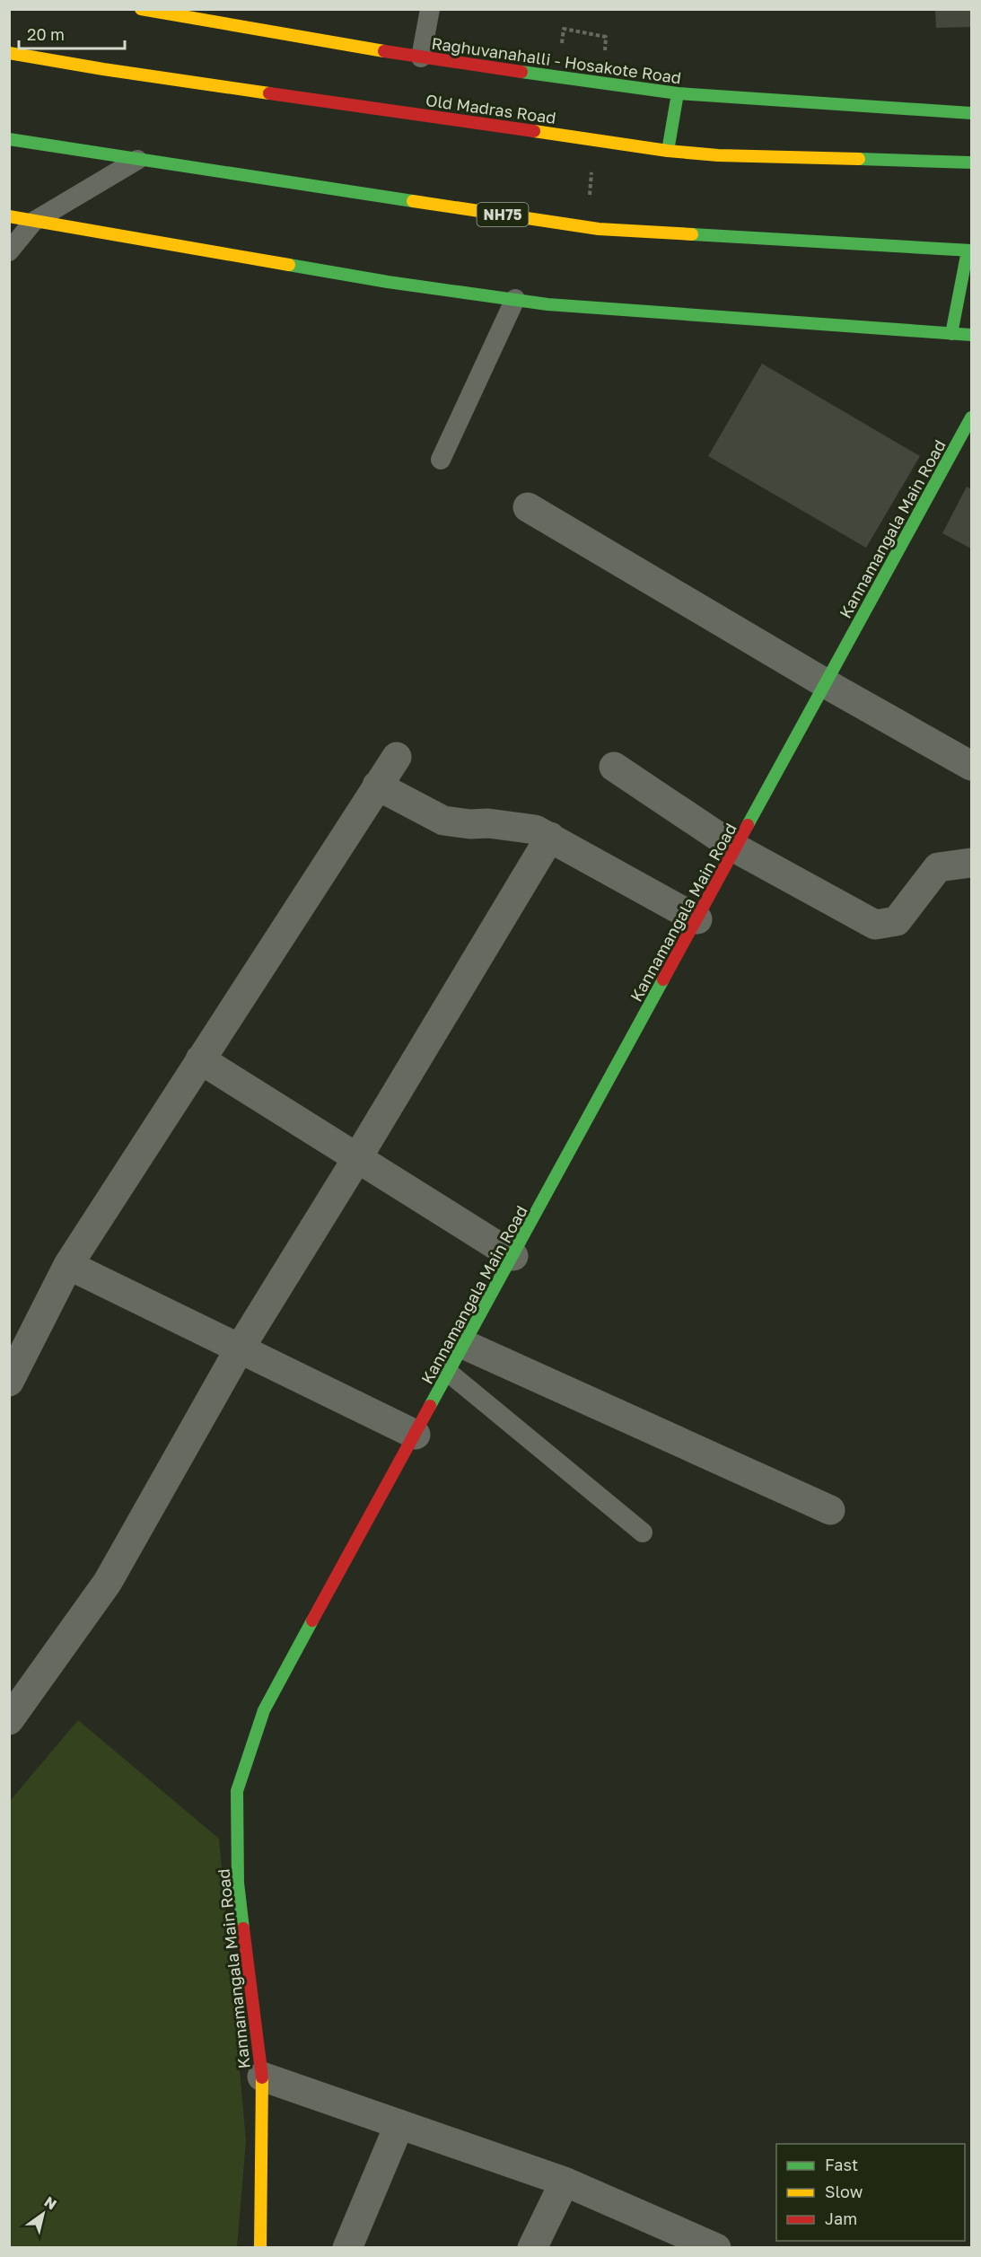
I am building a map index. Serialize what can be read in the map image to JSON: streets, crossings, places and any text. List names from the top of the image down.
{
  "streets": {
    "main road": [
      "Raghuvanahalli - Hosakote Road",
      "Old Madras Road",
      "NH75",
      "Kannamangala Main Road"
    ]
  },
  "legend": ["Fast", "Slow", "Jam"],
  "scale_bar": "20 m",
  "north": "top right"
}
